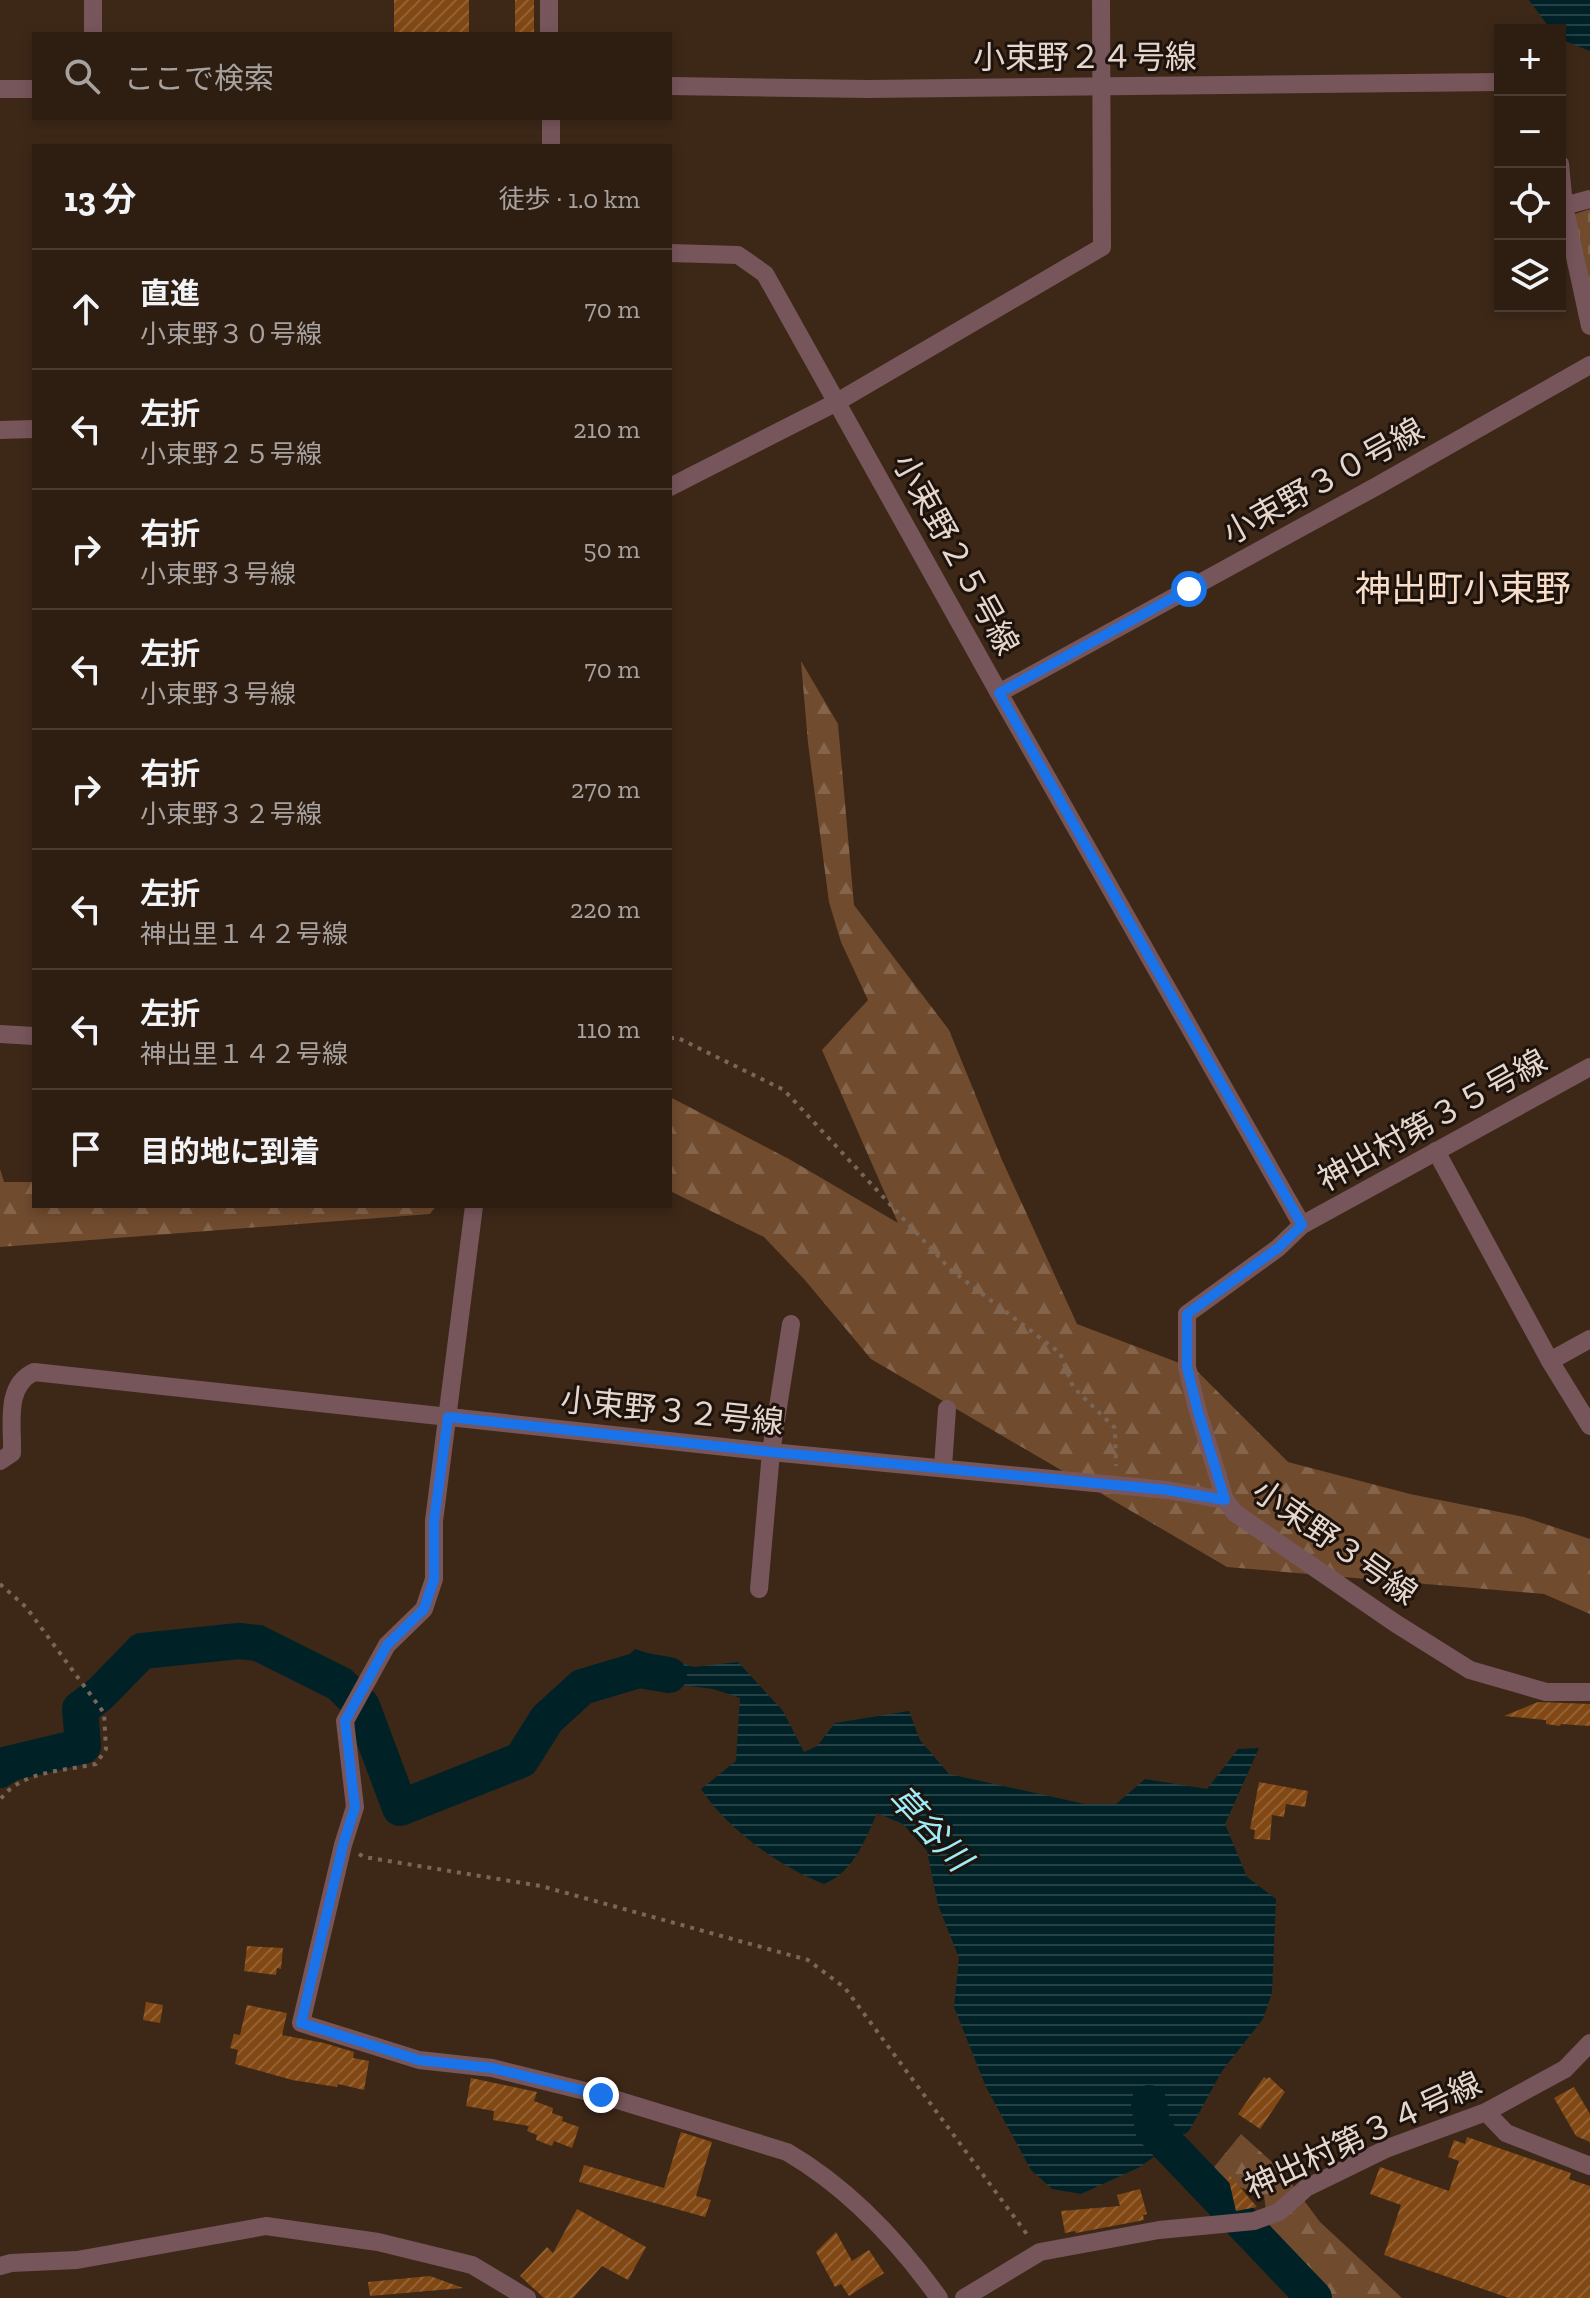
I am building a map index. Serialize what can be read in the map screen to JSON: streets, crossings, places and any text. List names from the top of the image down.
{
  "streets": {
    "street": [
      "小束野２４号線",
      "小束野３０号線",
      "小束野２５号線",
      "神出村第３５号線",
      "小束野３２号線",
      "小束野３号線",
      "神出村第３４号線"
    ]
  },
  "crossings": [
    ["小束野３０号線", "小束野２５号線"],
    ["小束野２５号線", "神出村第３５号線"],
    ["小束野２５号線", "小束野３号線"],
    ["神出村第３５号線", "小束野３号線"],
    ["小束野３２号線", "小束野３号線"]
  ],
  "districts": ["神出町小束野"],
  "water": ["草谷川"],
  "page": {
    "map_buttons": ["+", "−"],
    "search": "ここで検索",
    "heading": ["13 分", "徒歩 · 1.0 km"],
    "list": [
      ["直進", "小束野３０号線", "70 m"],
      ["左折", "小束野２５号線", "210 m"],
      ["右折", "小束野３号線", "50 m"],
      ["左折", "小束野３号線", "70 m"],
      ["右折", "小束野３２号線", "270 m"],
      ["左折", "神出里１４２号線", "220 m"],
      ["左折", "神出里１４２号線", "110 m"],
      "目的地に到着"
    ]
  }
}
